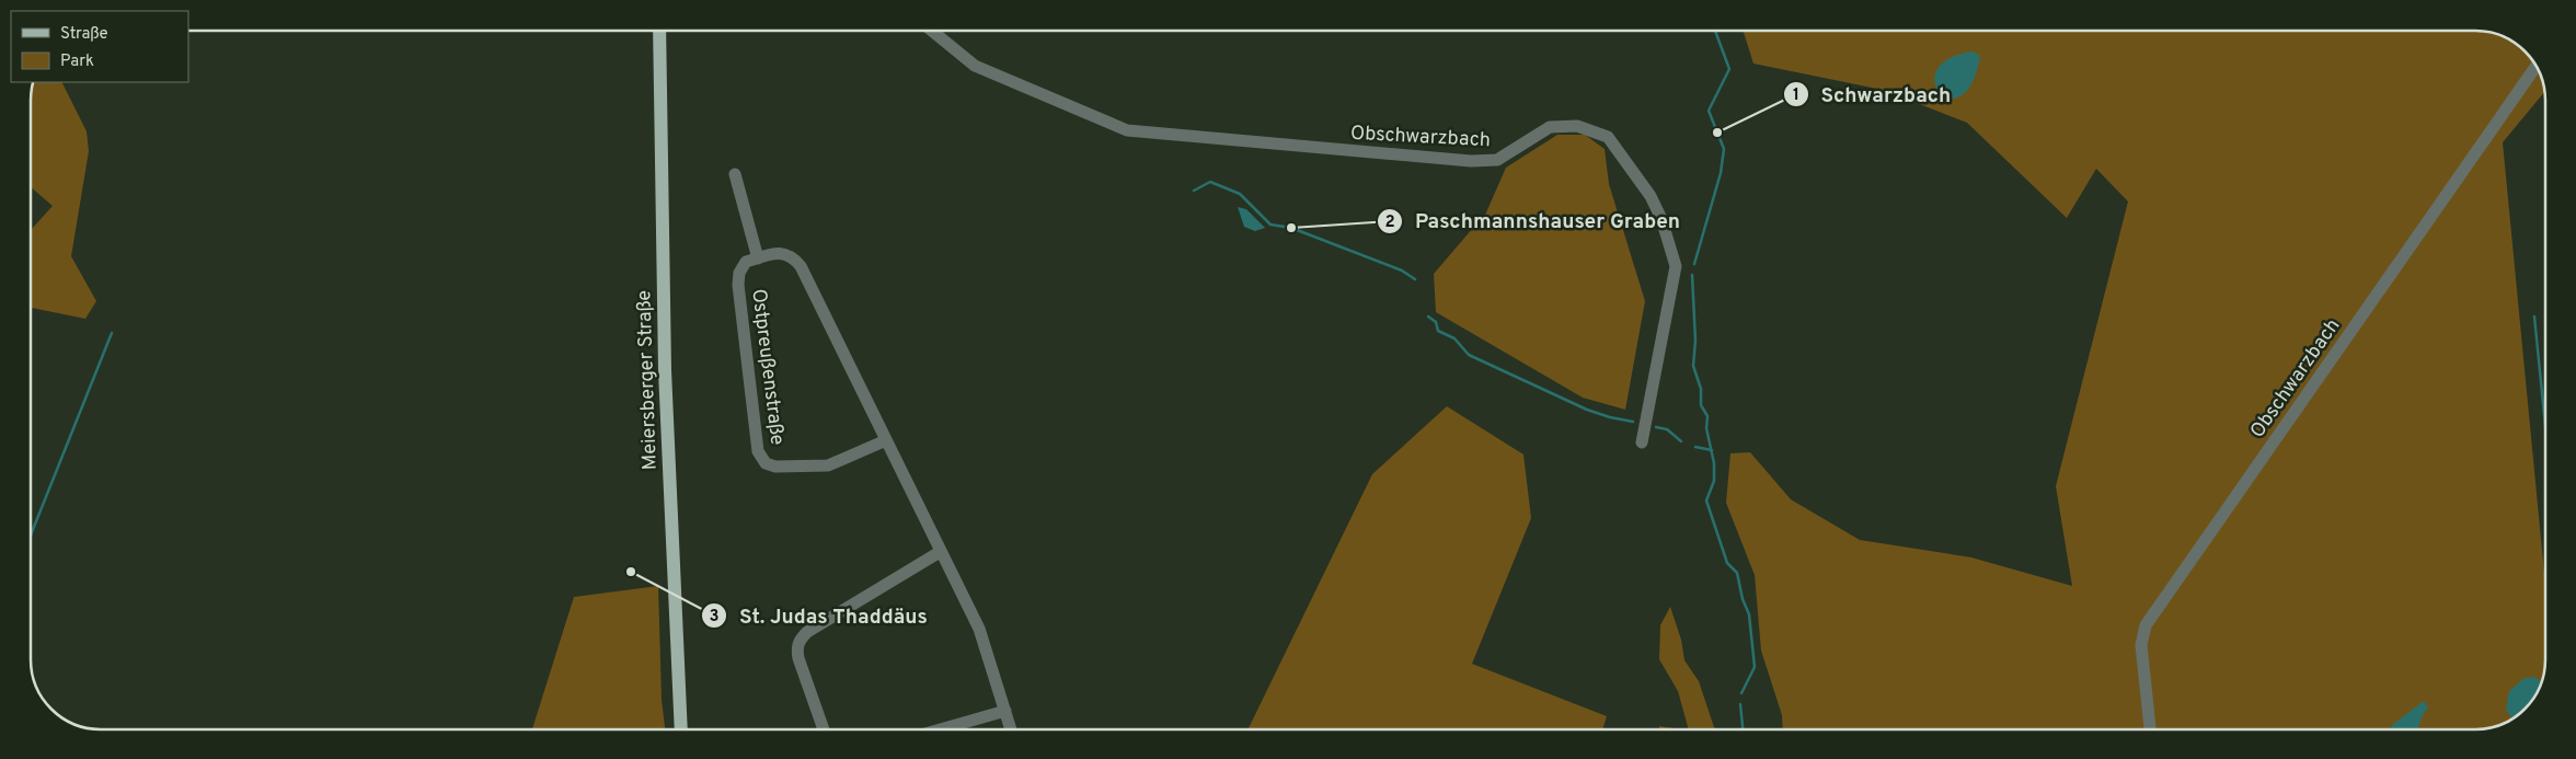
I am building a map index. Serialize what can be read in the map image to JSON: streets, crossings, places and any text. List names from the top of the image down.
{
  "streets": {
    "main road": ["Meiersberger Straße"],
    "street": ["Obschwarzbach", "Ostpreußenstraße"]
  },
  "places": ["Schwarzbach", "Paschmannshauser Graben", "St. Judas Thaddäus"],
  "legend": ["Straße", "Park"]
}
